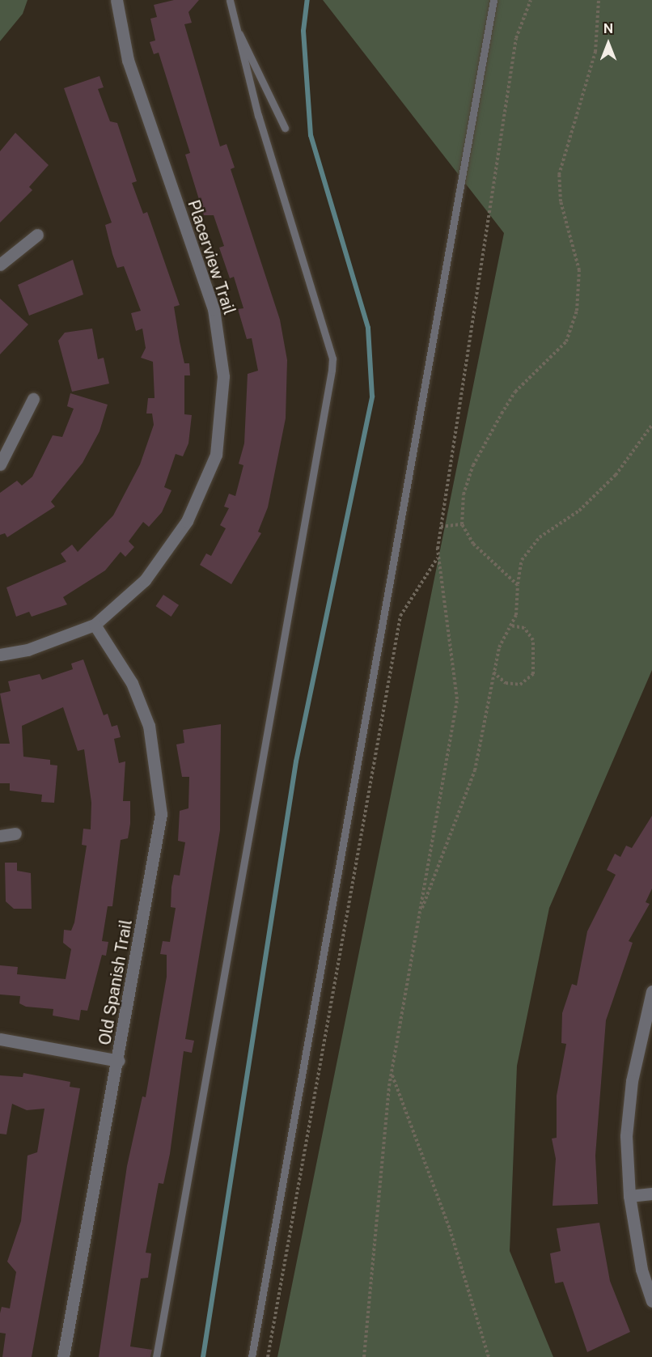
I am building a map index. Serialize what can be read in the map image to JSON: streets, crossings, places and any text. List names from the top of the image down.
{
  "streets": {
    "street": ["Placerview Trail", "Old Spanish Trail"]
  },
  "crossings": [
    ["Placerview Trail", "Old Spanish Trail"]
  ],
  "north": "top"
}
